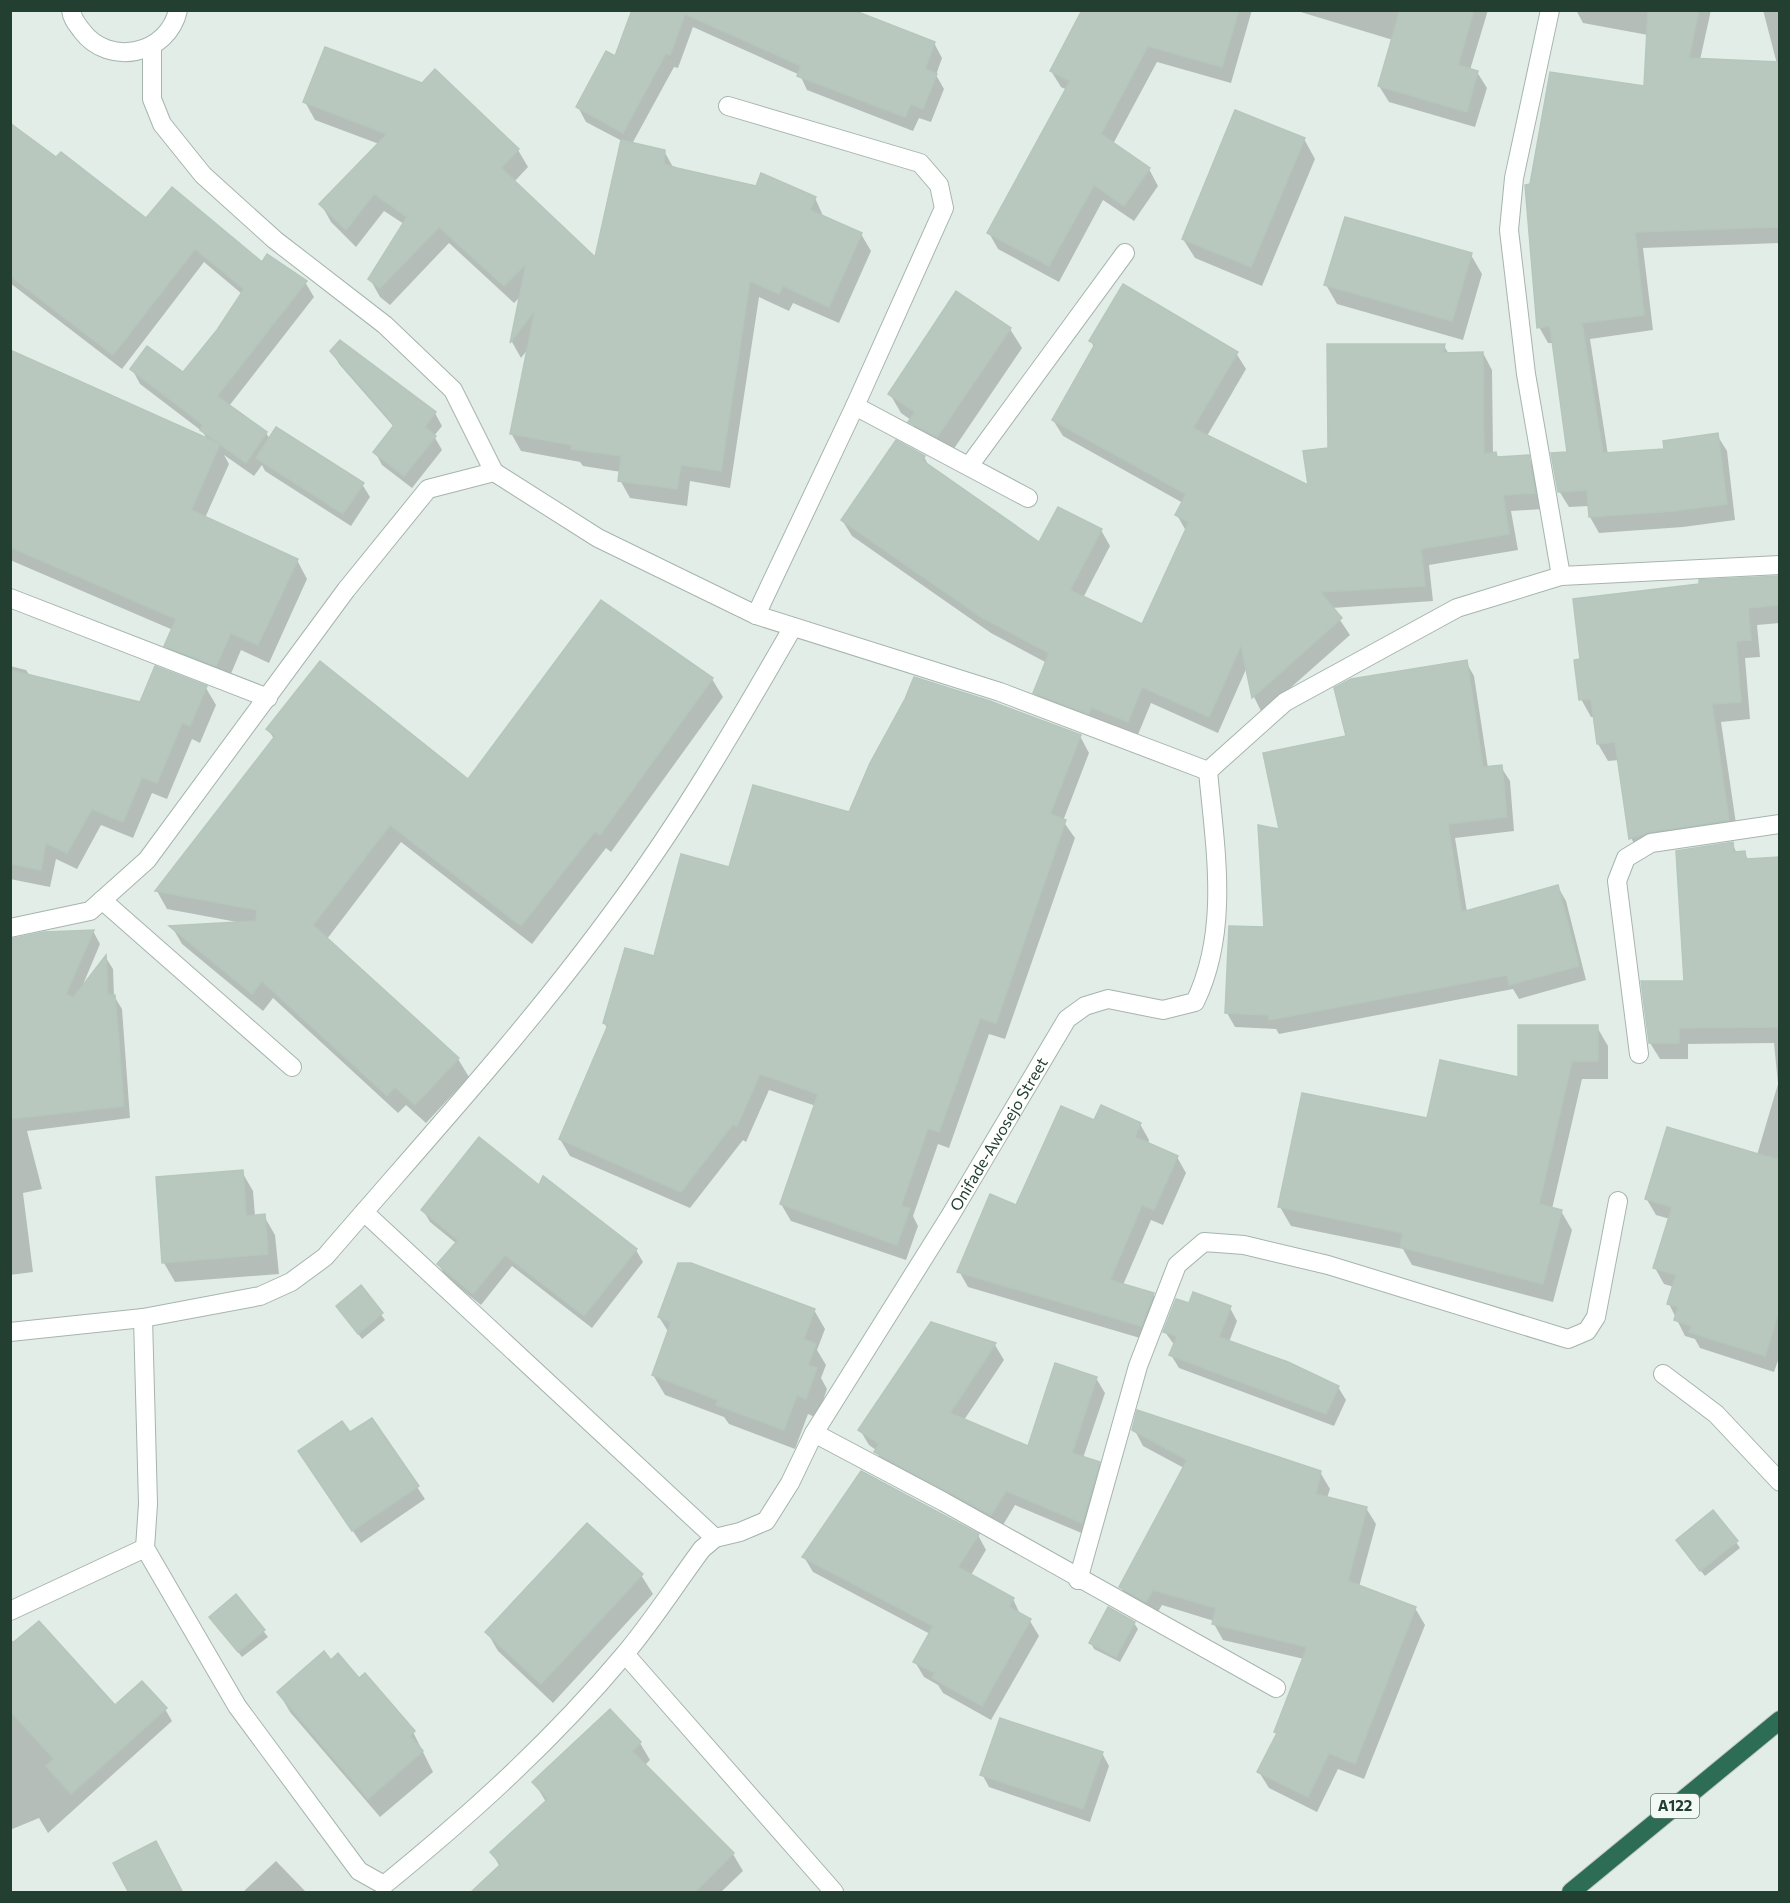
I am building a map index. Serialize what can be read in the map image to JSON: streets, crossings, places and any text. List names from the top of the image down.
{
  "streets": {
    "highway": ["A122"],
    "street": ["Onifade-Awosejo Street"]
  }
}
